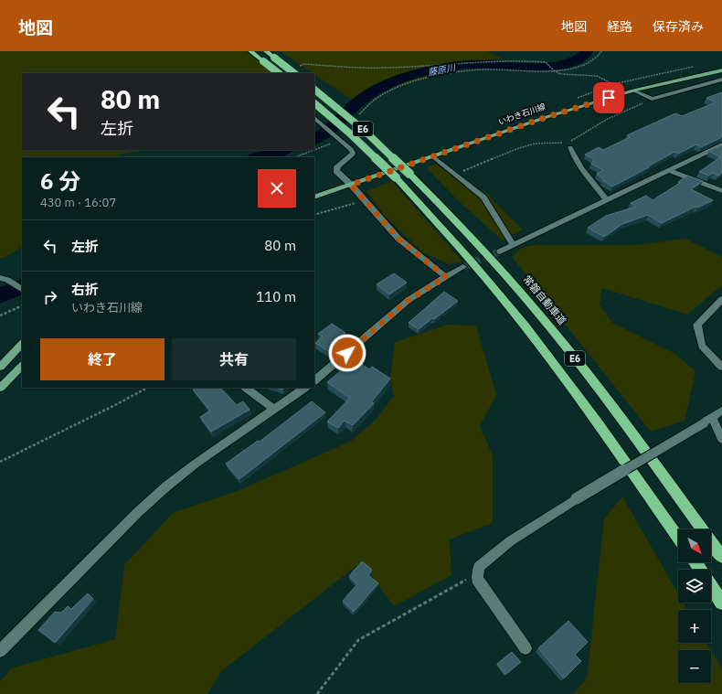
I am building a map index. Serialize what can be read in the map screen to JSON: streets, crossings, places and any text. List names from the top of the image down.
{
  "streets": {
    "highway": ["E6", "常磐自動車道"],
    "main road": ["いわき石川線"]
  },
  "water": ["藤原川"],
  "north": "bottom right",
  "page": {
    "header": "地図",
    "nav": ["地図", "経路", "保存済み"],
    "turn": ["80 m", "左折"],
    "heading": ["6 分", "430 m · 16:07"],
    "list": [
      {
        "name": "左折",
        "value": "80 m"
      },
      {
        "name": "右折",
        "note": "いわき石川線",
        "value": "110 m"
      }
    ],
    "buttons": ["終了", "共有"],
    "map_buttons": ["+", "−"]
  }
}
